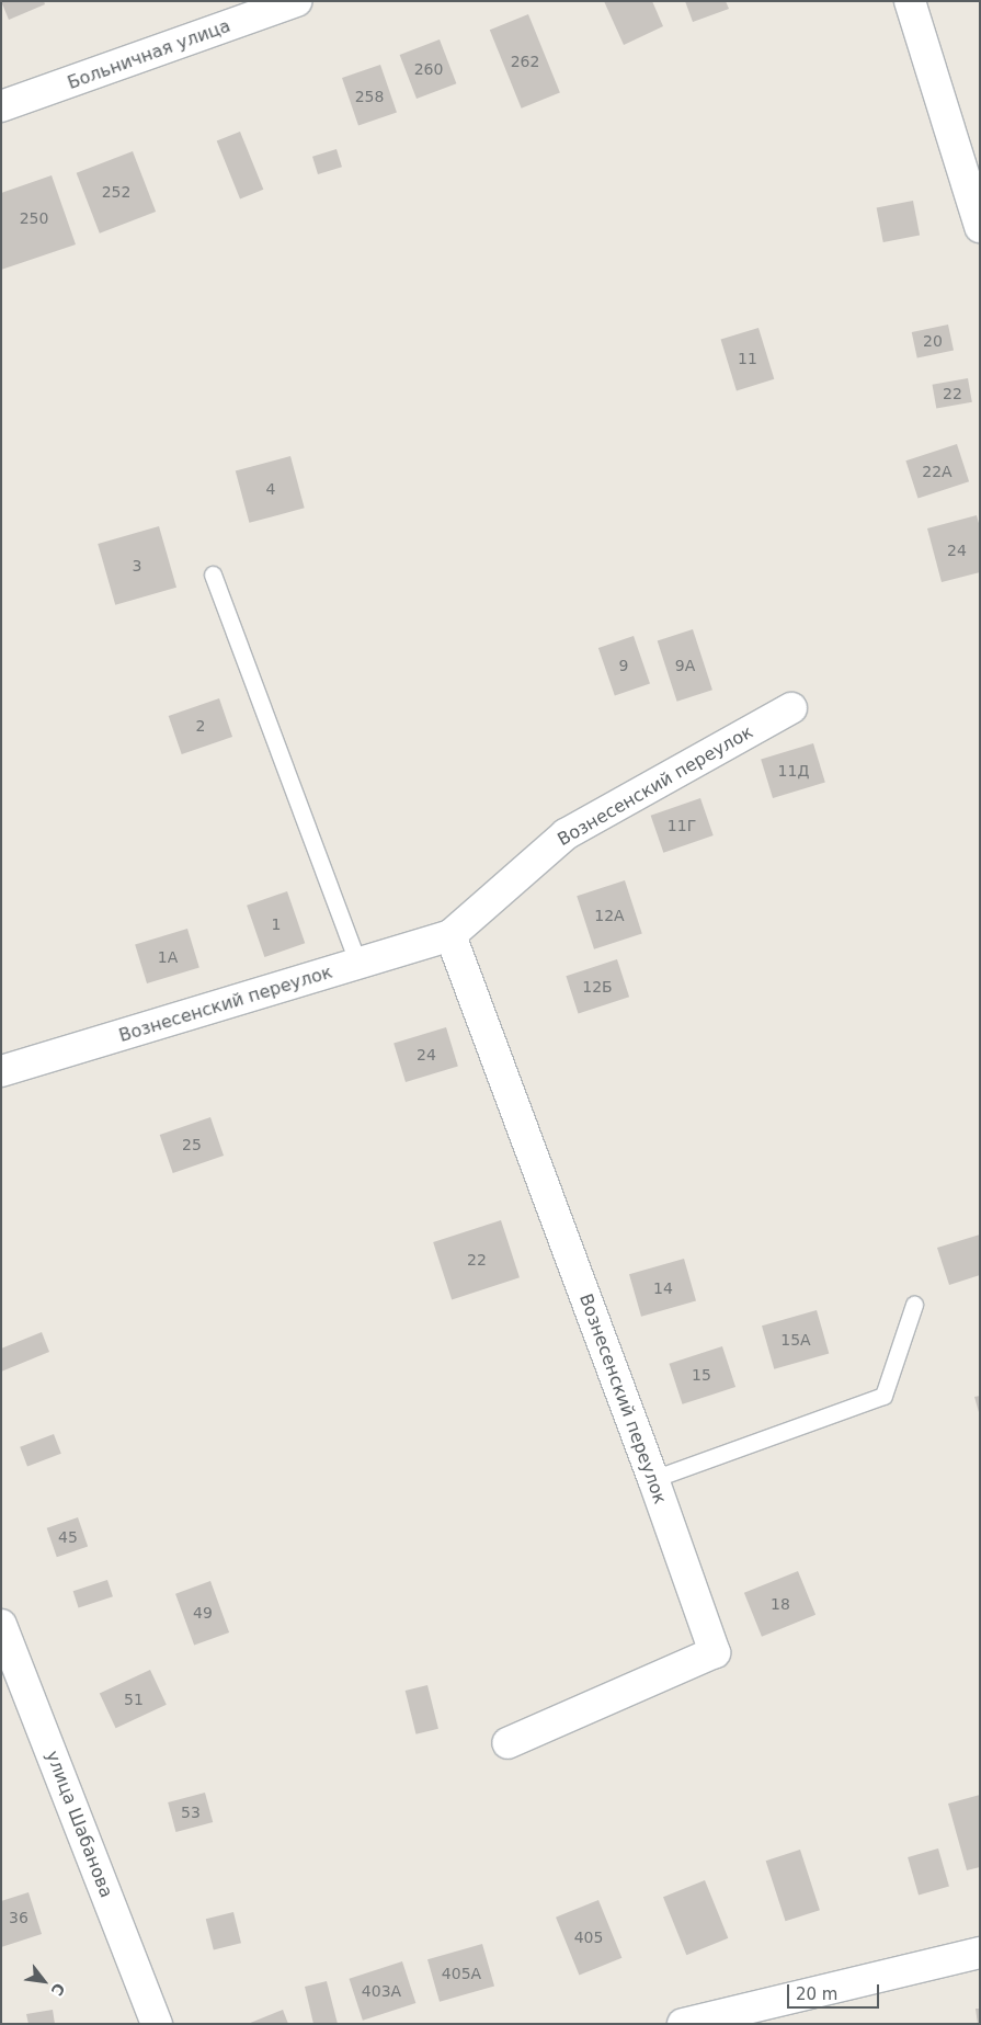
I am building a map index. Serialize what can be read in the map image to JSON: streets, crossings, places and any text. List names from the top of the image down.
{
  "streets": {
    "street": ["Больничная улица", "Вознесенский переулок", "улица Шабанова"]
  },
  "house_numbers": [
    "262",
    "260",
    "258",
    "252",
    "250",
    "20",
    "11",
    "22",
    "22А",
    "4",
    "24",
    "3",
    "9",
    "9А",
    "2",
    "11Д",
    "11Г",
    "12А",
    "1",
    "1А",
    "12Б",
    "24",
    "25",
    "22",
    "14",
    "15А",
    "15",
    "45",
    "18",
    "49",
    "51",
    "53",
    "36",
    "405",
    "405А",
    "403А"
  ],
  "scale_bar": "20 m",
  "north": "bottom right"
}
